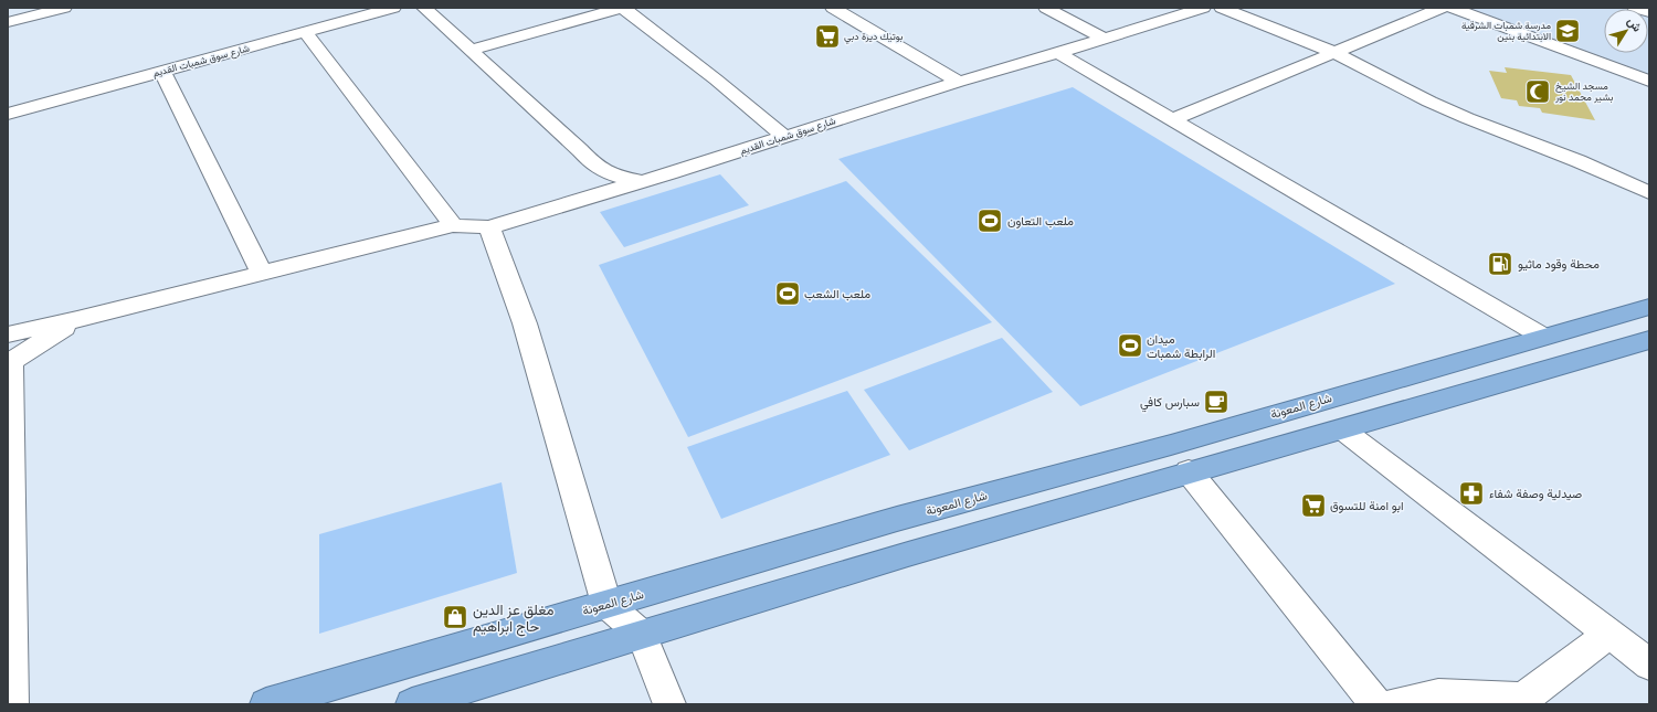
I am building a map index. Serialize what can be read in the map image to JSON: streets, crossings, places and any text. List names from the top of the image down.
{
  "streets": {
    "highway": ["شارع المعونة"],
    "street": ["شارع سوق شمبات القديم"]
  },
  "places": {
    "school or university": ["مدرسة شمبات الشرقية الابتدائية بنين"],
    "supermarket": ["بوتيك ديرة دبي", "ابو امنة للتسوق"],
    "mosque": ["مسجد الشيخ بشير محمد نور"],
    "sports": ["ملعب التعاون", "ملعب الشعب", "ميدان الرابطة شمبات"],
    "fuel station": ["محطة وقود ماثيو"],
    "cafe": ["سبارس كافي"],
    "pharmacy": ["صيدلية وصفة شفاء"],
    "shop": ["مغلق عز الدين حاج ابراهيم"]
  },
  "north": "top right"
}
